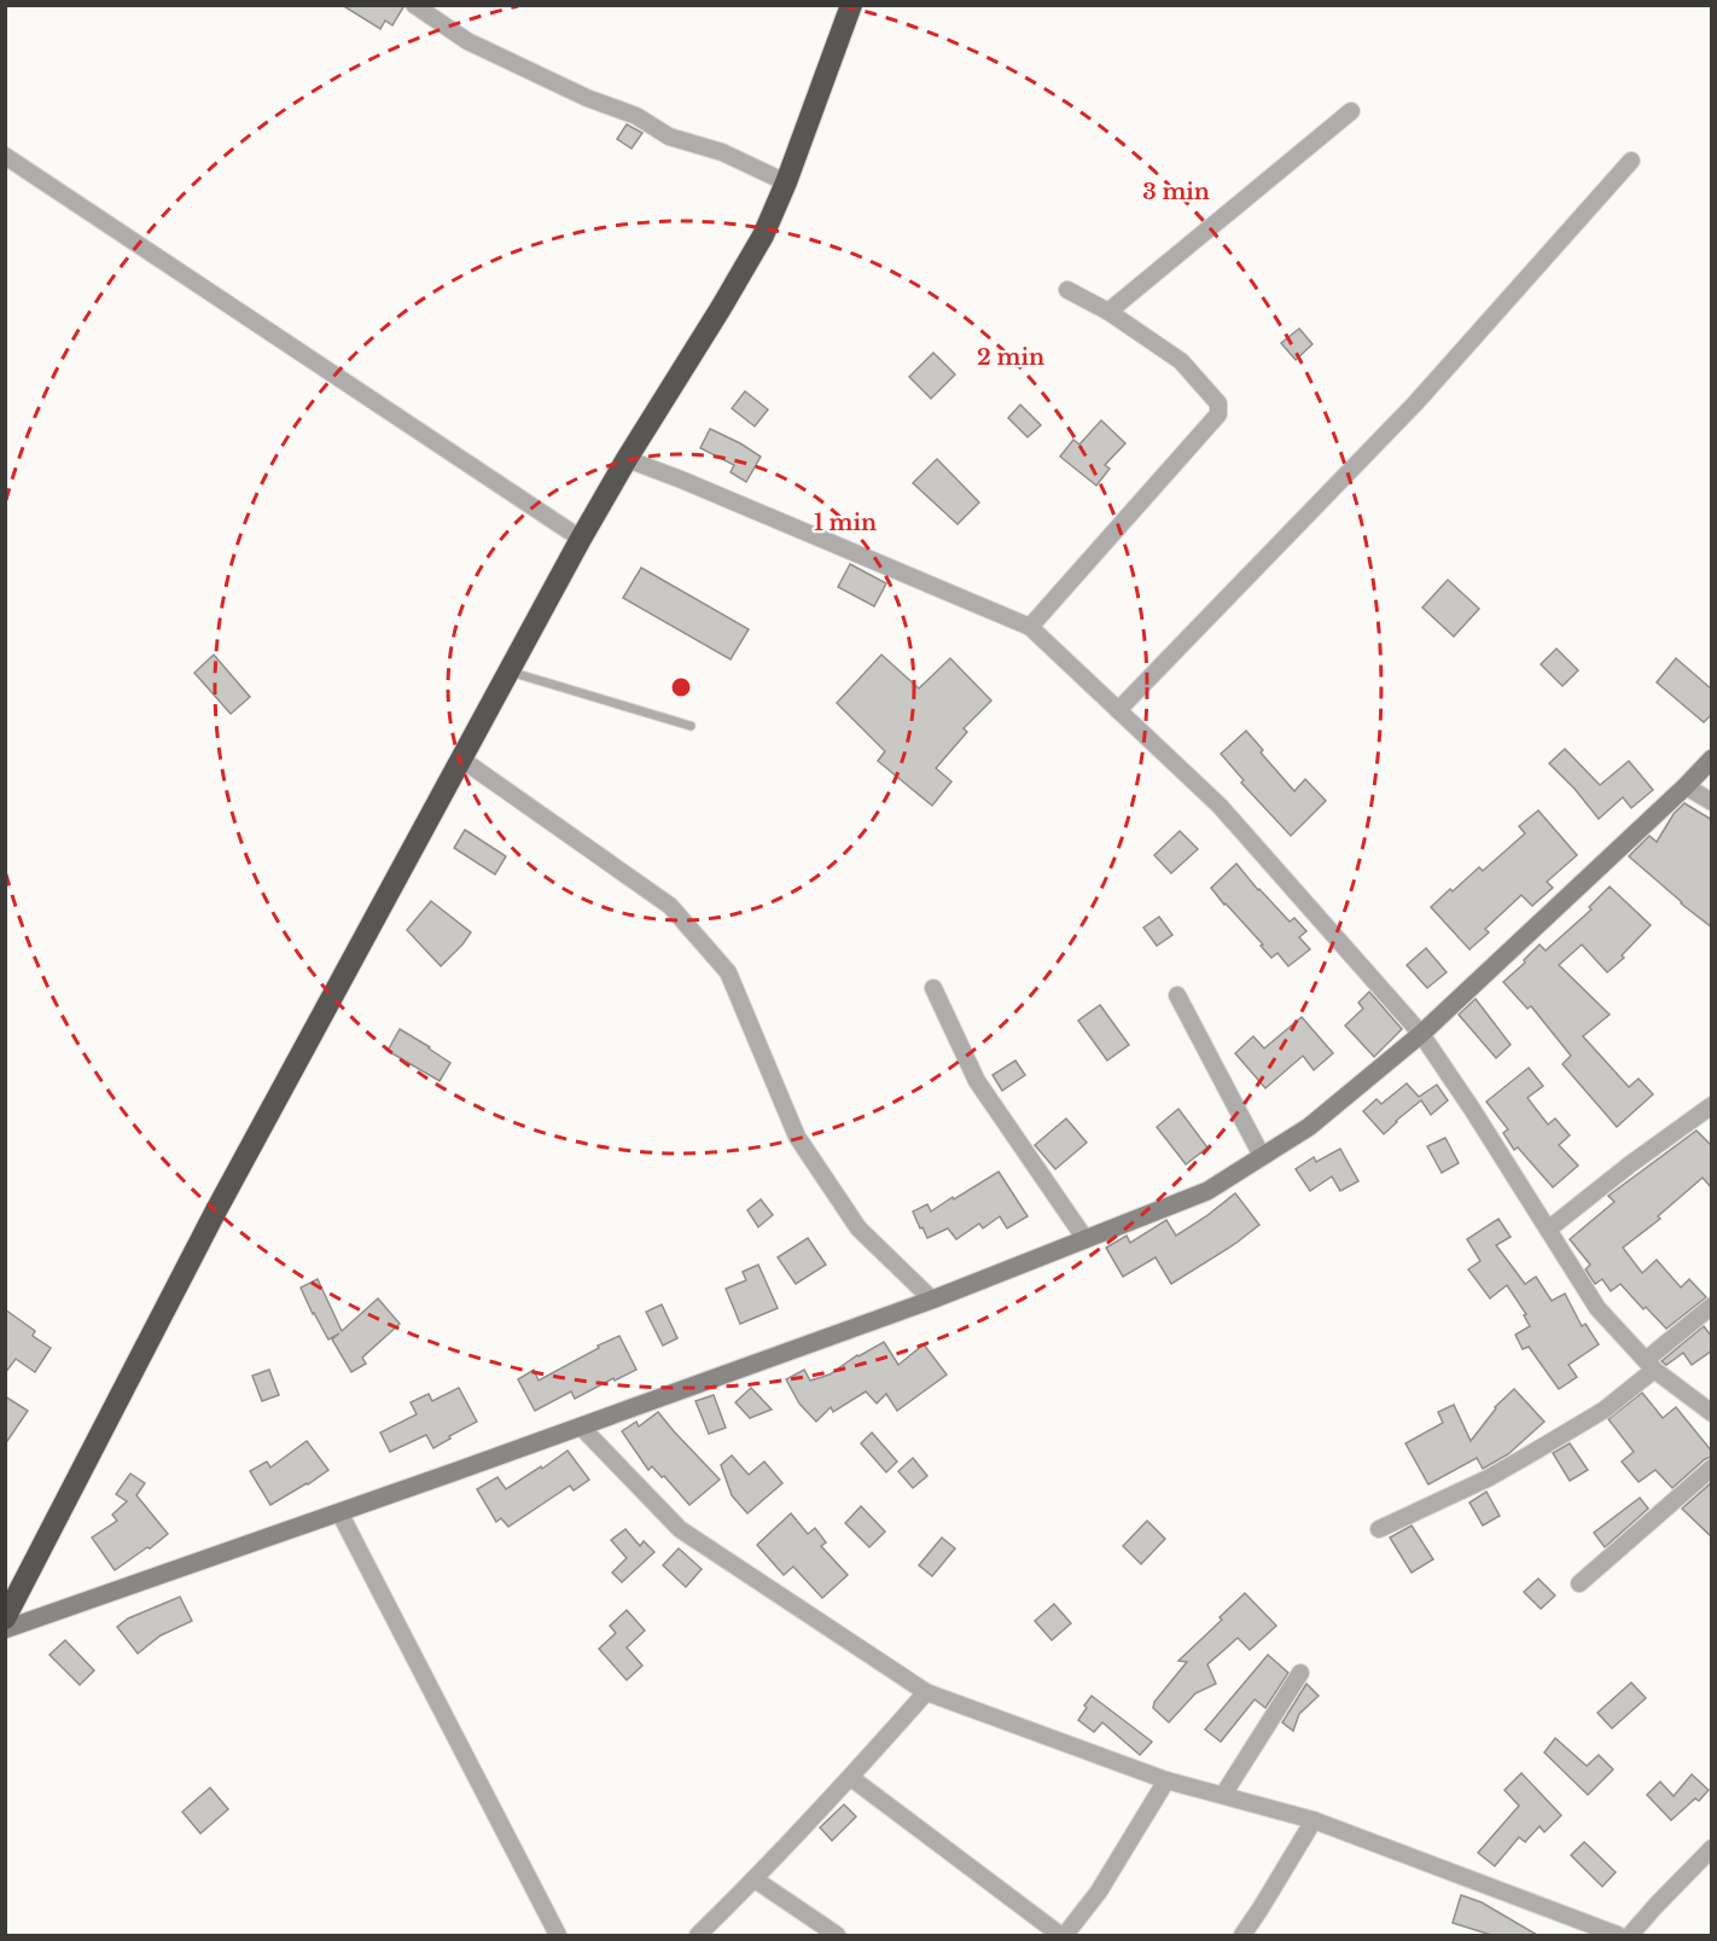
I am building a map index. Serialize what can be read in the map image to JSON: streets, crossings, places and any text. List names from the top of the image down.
{
  "rings": ["3 min", "2 min", "1 min"]
}
